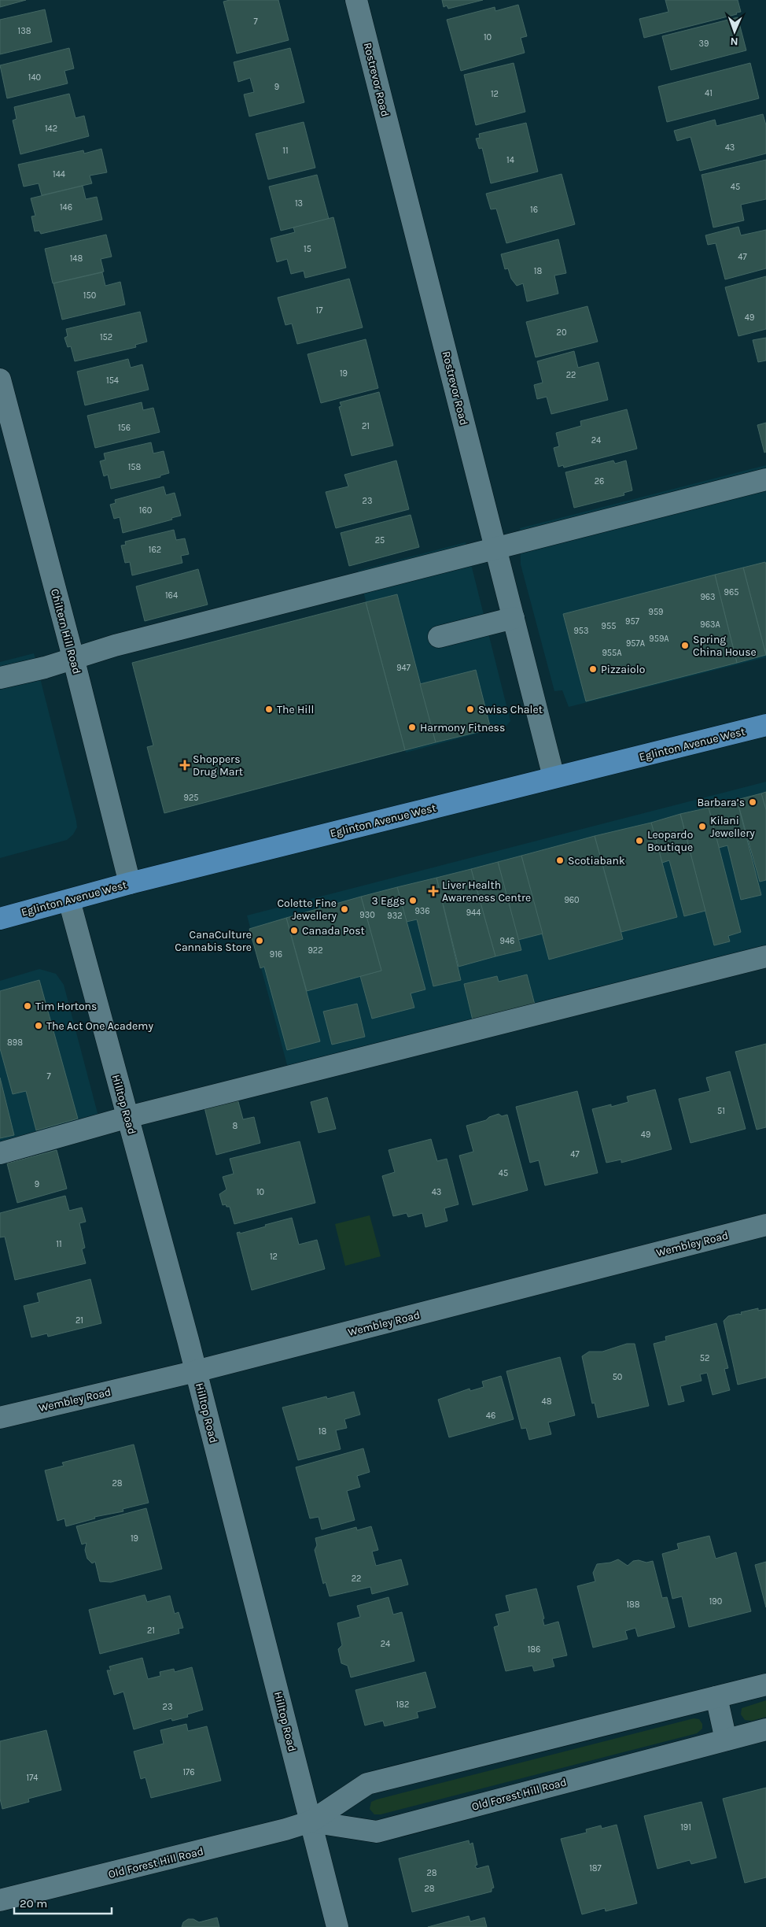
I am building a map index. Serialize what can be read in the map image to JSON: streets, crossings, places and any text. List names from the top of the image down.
{
  "streets": {
    "main road": ["Eglinton Avenue West"],
    "street": [
      "Rostrevor Road",
      "Chiltern Hill Road",
      "Hilltop Road",
      "Wembley Road",
      "Old Forest Hill Road"
    ]
  },
  "crossings": [
    ["Rostrevor Road", "Eglinton Avenue West"],
    ["Chiltern Hill Road", "Eglinton Avenue West"],
    ["Eglinton Avenue West", "Hilltop Road"],
    ["Hilltop Road", "Wembley Road"],
    ["Hilltop Road", "Old Forest Hill Road"]
  ],
  "places": {
    "other": [
      "Spring China House",
      "Pizzaiolo",
      "The Hill",
      "Swiss Chalet",
      "Harmony Fitness",
      "Barbara’s",
      "Kilani Jewellery",
      "Leopardo Boutique",
      "Scotiabank",
      "3 Eggs",
      "Colette Fine Jewellery",
      "Canada Post",
      "CanaCulture Cannabis Store",
      "Tim Hortons",
      "The Act One Academy"
    ],
    "health": ["Shoppers Drug Mart", "Liver Health Awareness Centre"]
  },
  "house_numbers": [
    "7",
    "138",
    "10",
    "39",
    "140",
    "9",
    "41",
    "12",
    "142",
    "43",
    "11",
    "14",
    "144",
    "45",
    "13",
    "146",
    "16",
    "15",
    "47",
    "148",
    "18",
    "150",
    "17",
    "49",
    "20",
    "152",
    "19",
    "22",
    "154",
    "21",
    "156",
    "24",
    "158",
    "26",
    "23",
    "160",
    "25",
    "162",
    "965",
    "164",
    "963",
    "959",
    "957",
    "963A",
    "955",
    "953",
    "959A",
    "957A",
    "955A",
    "947",
    "925",
    "960",
    "936",
    "944",
    "930",
    "932",
    "946",
    "922",
    "916",
    "898",
    "7",
    "51",
    "8",
    "49",
    "47",
    "45",
    "9",
    "10",
    "43",
    "11",
    "12",
    "21",
    "52",
    "50",
    "48",
    "46",
    "18",
    "28",
    "19",
    "22",
    "190",
    "188",
    "21",
    "24",
    "186",
    "182",
    "23",
    "176",
    "174",
    "191",
    "187",
    "28",
    "28"
  ],
  "scale_bar": "20 m",
  "north": "bottom"
}
